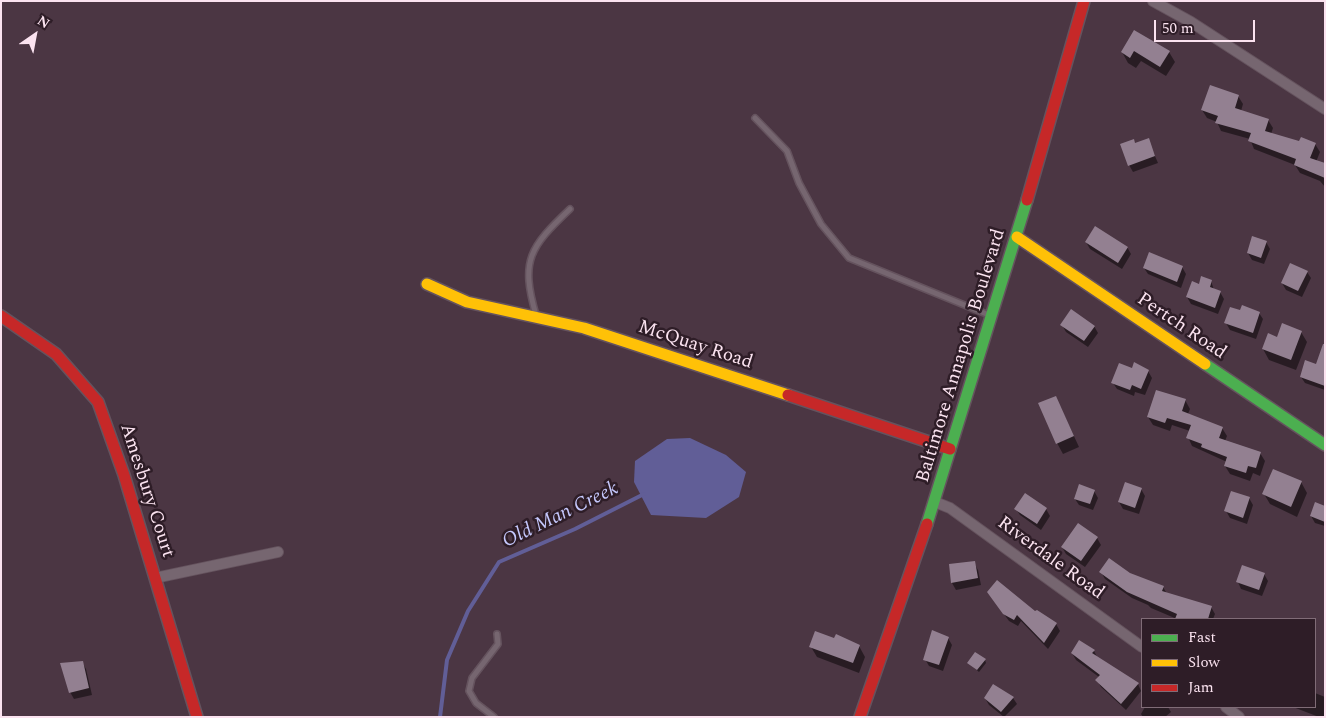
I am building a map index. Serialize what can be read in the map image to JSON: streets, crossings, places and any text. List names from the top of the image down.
{
  "streets": {
    "street": [
      "Pertch Road",
      "McQuay Road",
      "Baltimore Annapolis Boulevard",
      "Amesbury Court",
      "Riverdale Road"
    ]
  },
  "crossings": [
    ["Pertch Road", "Baltimore Annapolis Boulevard"],
    ["McQuay Road", "Baltimore Annapolis Boulevard"],
    ["Baltimore Annapolis Boulevard", "Riverdale Road"]
  ],
  "water": ["Old Man Creek"],
  "legend": ["Fast", "Slow", "Jam"],
  "scale_bar": "50 m",
  "north": "top right"
}
